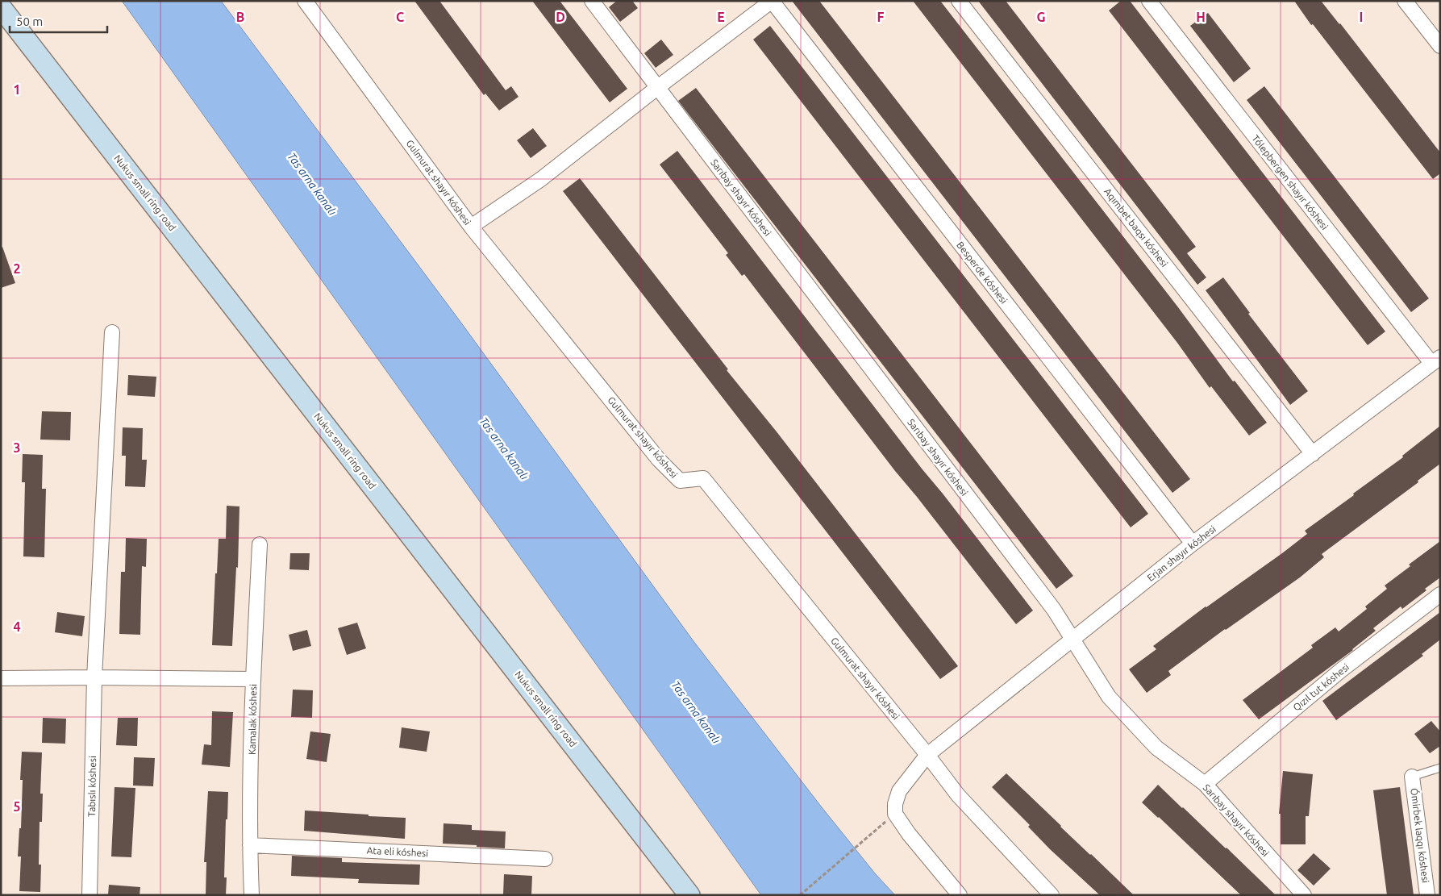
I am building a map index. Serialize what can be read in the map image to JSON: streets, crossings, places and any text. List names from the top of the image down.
{
  "streets": {
    "main road": ["Nukus small ring road"],
    "street": [
      "Gulmurat shayır kóshesi",
      "Tólepbergen shayır kóshesi",
      "Sarıbay shayır kóshesi",
      "Aqımbet baqsı kóshesi",
      "Besperde kóshesi",
      "Erjan shayır kóshesi",
      "Qızıl tut kóshesi",
      "Kamalak kóshesi",
      "Tabıslı kóshesi",
      "Ómirbek laqqı kóshesi",
      "Ata eli kóshesi"
    ]
  },
  "crossings": [
    ["Gulmurat shayır kóshesi", "Erjan shayır kóshesi"],
    ["Tólepbergen shayır kóshesi", "Erjan shayır kóshesi"],
    ["Sarıbay shayır kóshesi", "Erjan shayır kóshesi"],
    ["Sarıbay shayır kóshesi", "Qızıl tut kóshesi"],
    ["Aqımbet baqsı kóshesi", "Erjan shayır kóshesi"],
    ["Besperde kóshesi", "Erjan shayır kóshesi"],
    ["Kamalak kóshesi", "Ata eli kóshesi"]
  ],
  "water": ["Tas arna kanalı"],
  "scale_bar": "50 m",
  "grid": {
    "columns": [
      "B",
      "C",
      "D",
      "E",
      "F",
      "G",
      "H",
      "I"
    ],
    "rows": [
      "1",
      "2",
      "3",
      "4",
      "5"
    ]
  }
}
